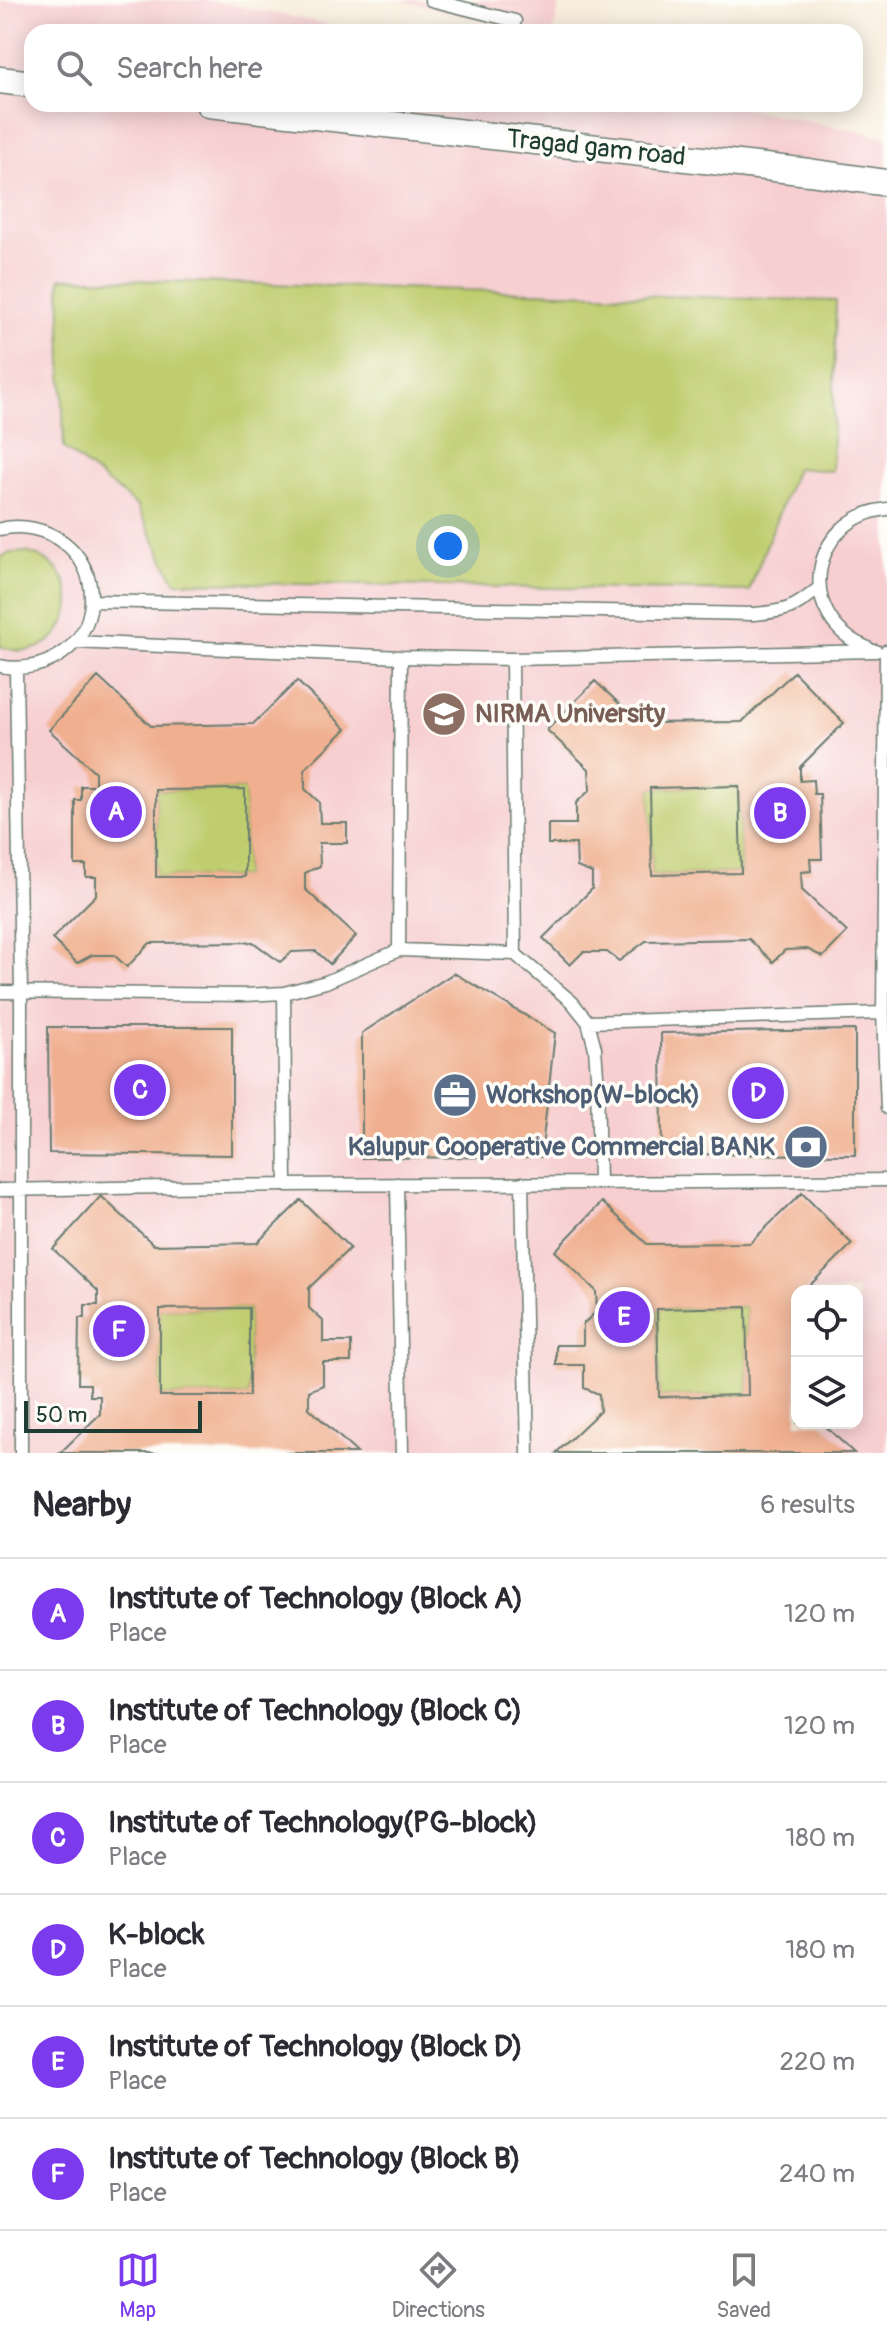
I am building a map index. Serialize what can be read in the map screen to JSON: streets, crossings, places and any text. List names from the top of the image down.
{
  "streets": {
    "street": ["Tragad gam road"]
  },
  "places": {
    "school or university": ["NIRMA University"],
    "office": ["Workshop(W-block)"],
    "bank": ["Kalupur Cooperative Commercial BANK"]
  },
  "scale_bar": "50 m",
  "page": {
    "search": "Search here",
    "pins": [
      "A",
      "B",
      "C",
      "D",
      "E",
      "F"
    ],
    "scale": "50 m",
    "heading": ["Nearby", "6 results"],
    "list": [
      {
        "mark": "A",
        "name": "Institute of Technology (Block A)",
        "note": "Place",
        "value": "120 m"
      },
      {
        "mark": "B",
        "name": "Institute of Technology (Block C)",
        "note": "Place",
        "value": "120 m"
      },
      {
        "mark": "C",
        "name": "Institute of Technology(PG-block)",
        "note": "Place",
        "value": "180 m"
      },
      {
        "mark": "D",
        "name": "K-block",
        "note": "Place",
        "value": "180 m"
      },
      {
        "mark": "E",
        "name": "Institute of Technology (Block D)",
        "note": "Place",
        "value": "220 m"
      },
      {
        "mark": "F",
        "name": "Institute of Technology (Block B)",
        "note": "Place",
        "value": "240 m"
      }
    ],
    "nav": ["Map", "Directions", "Saved"]
  }
}
